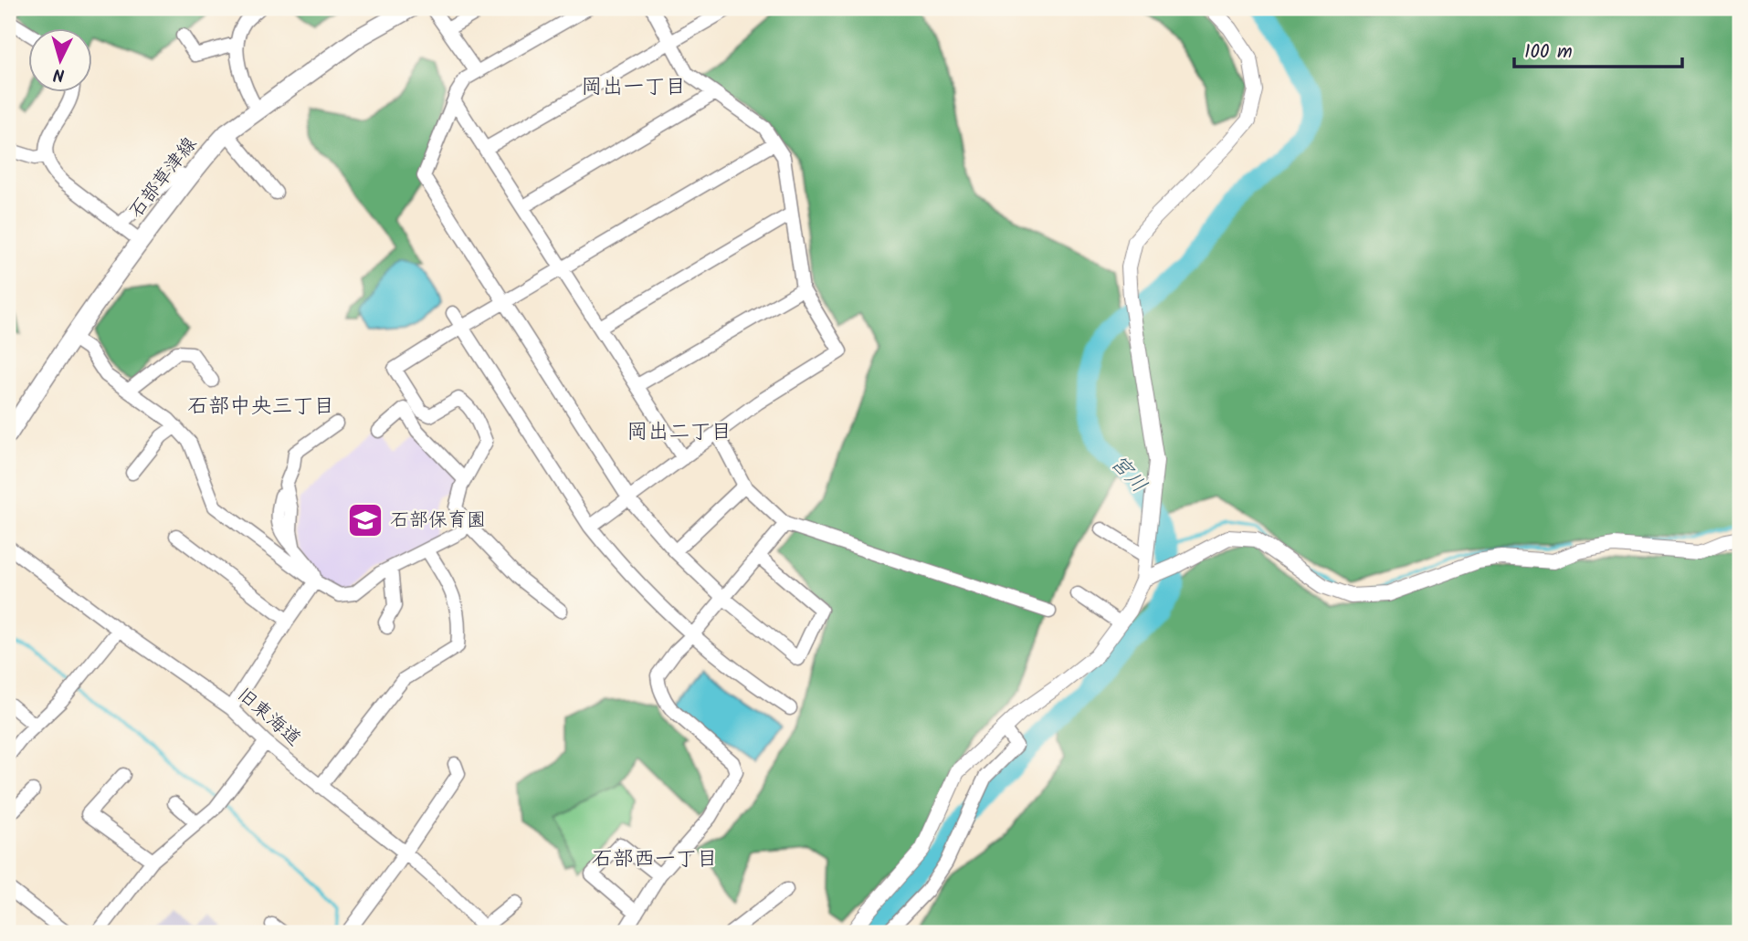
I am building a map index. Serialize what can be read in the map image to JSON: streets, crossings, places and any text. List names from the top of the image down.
{
  "streets": {
    "main road": ["石部草津線"],
    "street": ["旧東海道"]
  },
  "districts": [
    "岡出一丁目",
    "石部中央三丁目",
    "岡出二丁目",
    "石部西一丁目"
  ],
  "water": ["宮川"],
  "places": {
    "school or university": ["石部保育園"]
  },
  "scale_bar": "100 m",
  "north": "bottom"
}
